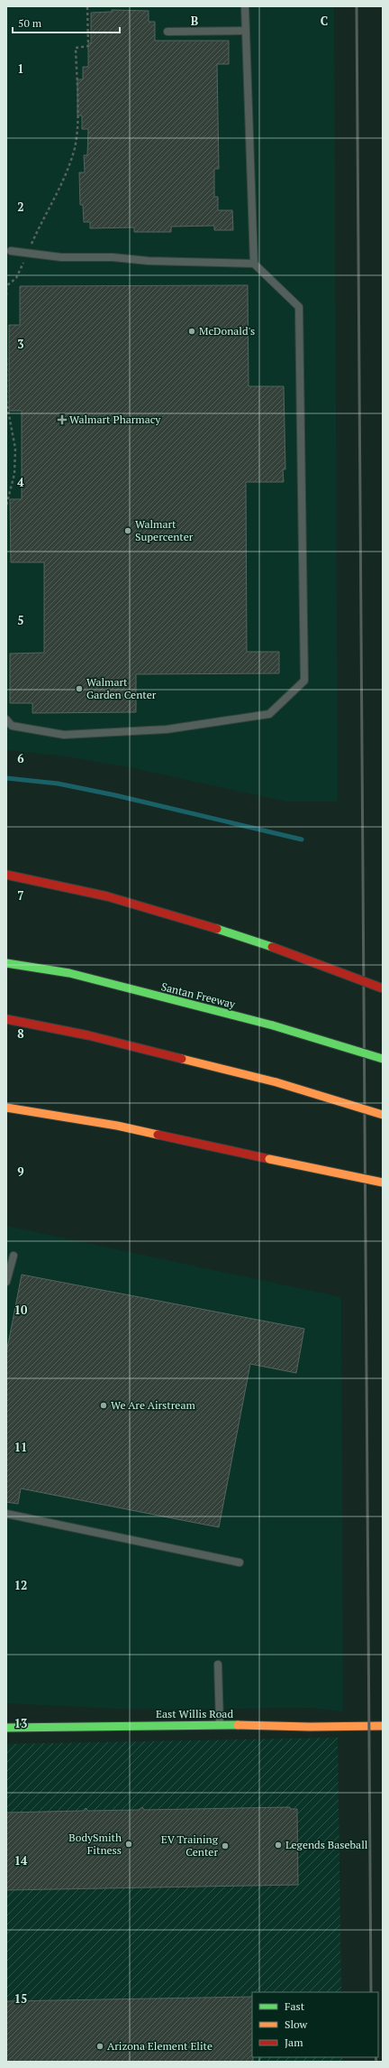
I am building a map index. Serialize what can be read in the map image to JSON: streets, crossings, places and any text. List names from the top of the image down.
{
  "streets": {
    "main road": ["Santan Freeway", "East Willis Road"]
  },
  "places": {
    "other": [
      "McDonald's",
      "Walmart Supercenter",
      "Walmart Garden Center",
      "We Are Airstream",
      "BodySmith Fitness",
      "Legends Baseball",
      "EV Training Center",
      "Arizona Element Elite"
    ],
    "health": ["Walmart Pharmacy"]
  },
  "legend": ["Fast", "Slow", "Jam"],
  "scale_bar": "50 m",
  "grid": {
    "columns": ["B", "C"],
    "rows": [
      "1",
      "2",
      "3",
      "4",
      "5",
      "6",
      "7",
      "8",
      "9",
      "10",
      "11",
      "12",
      "13",
      "14",
      "15"
    ]
  }
}
